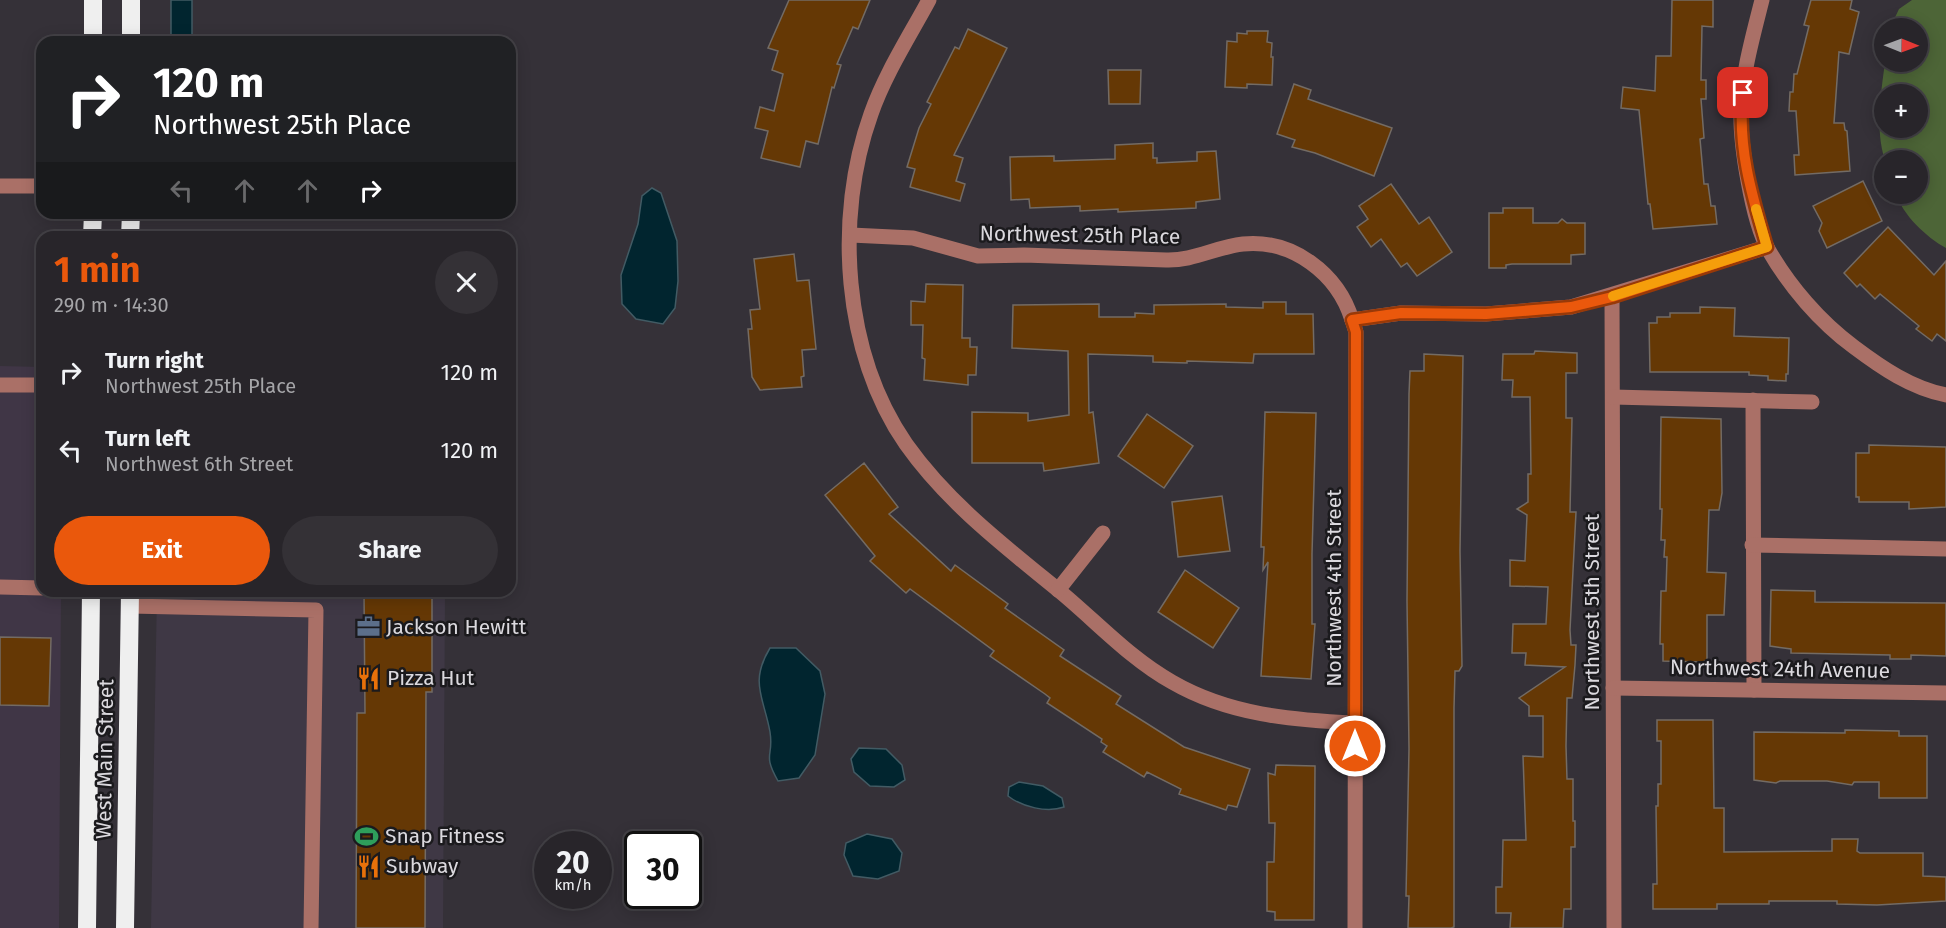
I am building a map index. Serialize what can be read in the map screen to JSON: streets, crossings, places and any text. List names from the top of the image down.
{
  "streets": {
    "highway": ["West Main Street"],
    "street": [
      "Northwest 25th Place",
      "Northwest 4th Street",
      "Northwest 5th Street",
      "Northwest 24th Avenue"
    ]
  },
  "crossings": [
    ["Northwest 25th Place", "Northwest 4th Street"],
    ["Northwest 5th Street", "Northwest 24th Avenue"]
  ],
  "places": {
    "office": ["Jackson Hewitt"],
    "restaurant": ["Pizza Hut", "Subway"],
    "sports": ["Snap Fitness"]
  },
  "north": "right",
  "page": {
    "map_buttons": ["+", "−"],
    "turn": ["120 m", "Northwest 25th Place"],
    "heading": ["1 min", "290 m · 14:30"],
    "list": [
      {
        "name": "Turn right",
        "note": "Northwest 25th Place",
        "value": "120 m"
      },
      {
        "name": "Turn left",
        "note": "Northwest 6th Street",
        "value": "120 m"
      }
    ],
    "buttons": ["Exit", "Share"],
    "speed": "20 km/h",
    "limit": "30"
  }
}
